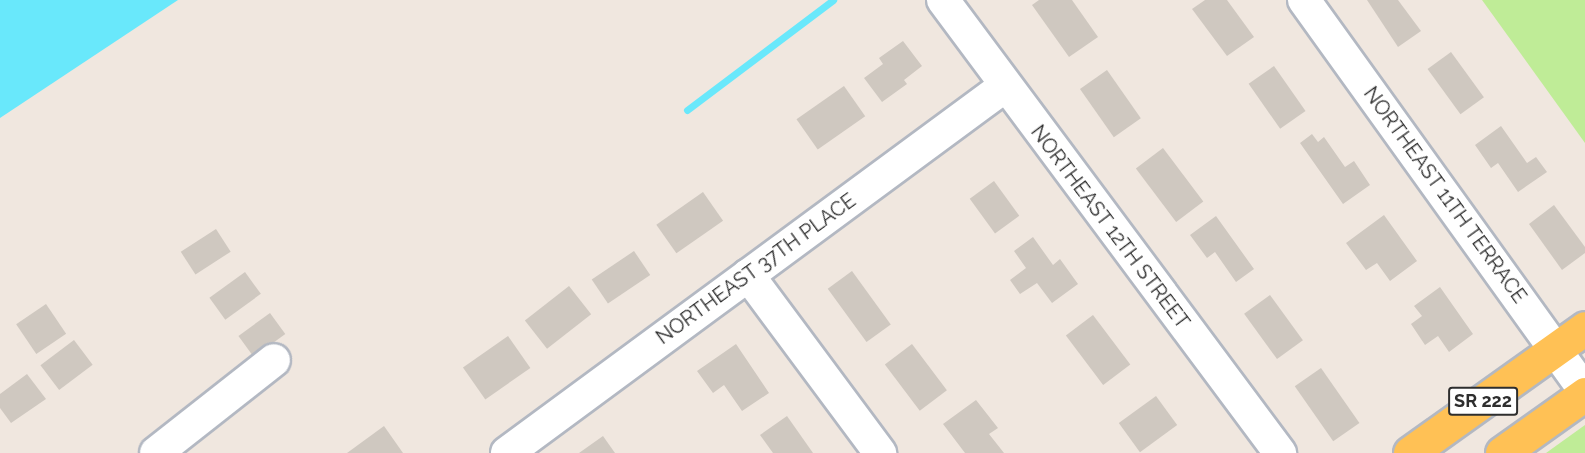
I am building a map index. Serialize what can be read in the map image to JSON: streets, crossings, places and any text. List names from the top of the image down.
{
  "streets": {
    "main road": ["SR 222"],
    "street": ["NORTHEAST 11TH TERRACE", "NORTHEAST 12TH STREET", "NORTHEAST 37TH PLACE"]
  },
  "crossings": [
    ["NORTHEAST 11TH TERRACE", "SR 222"],
    ["NORTHEAST 12TH STREET", "NORTHEAST 37TH PLACE"]
  ]
}
